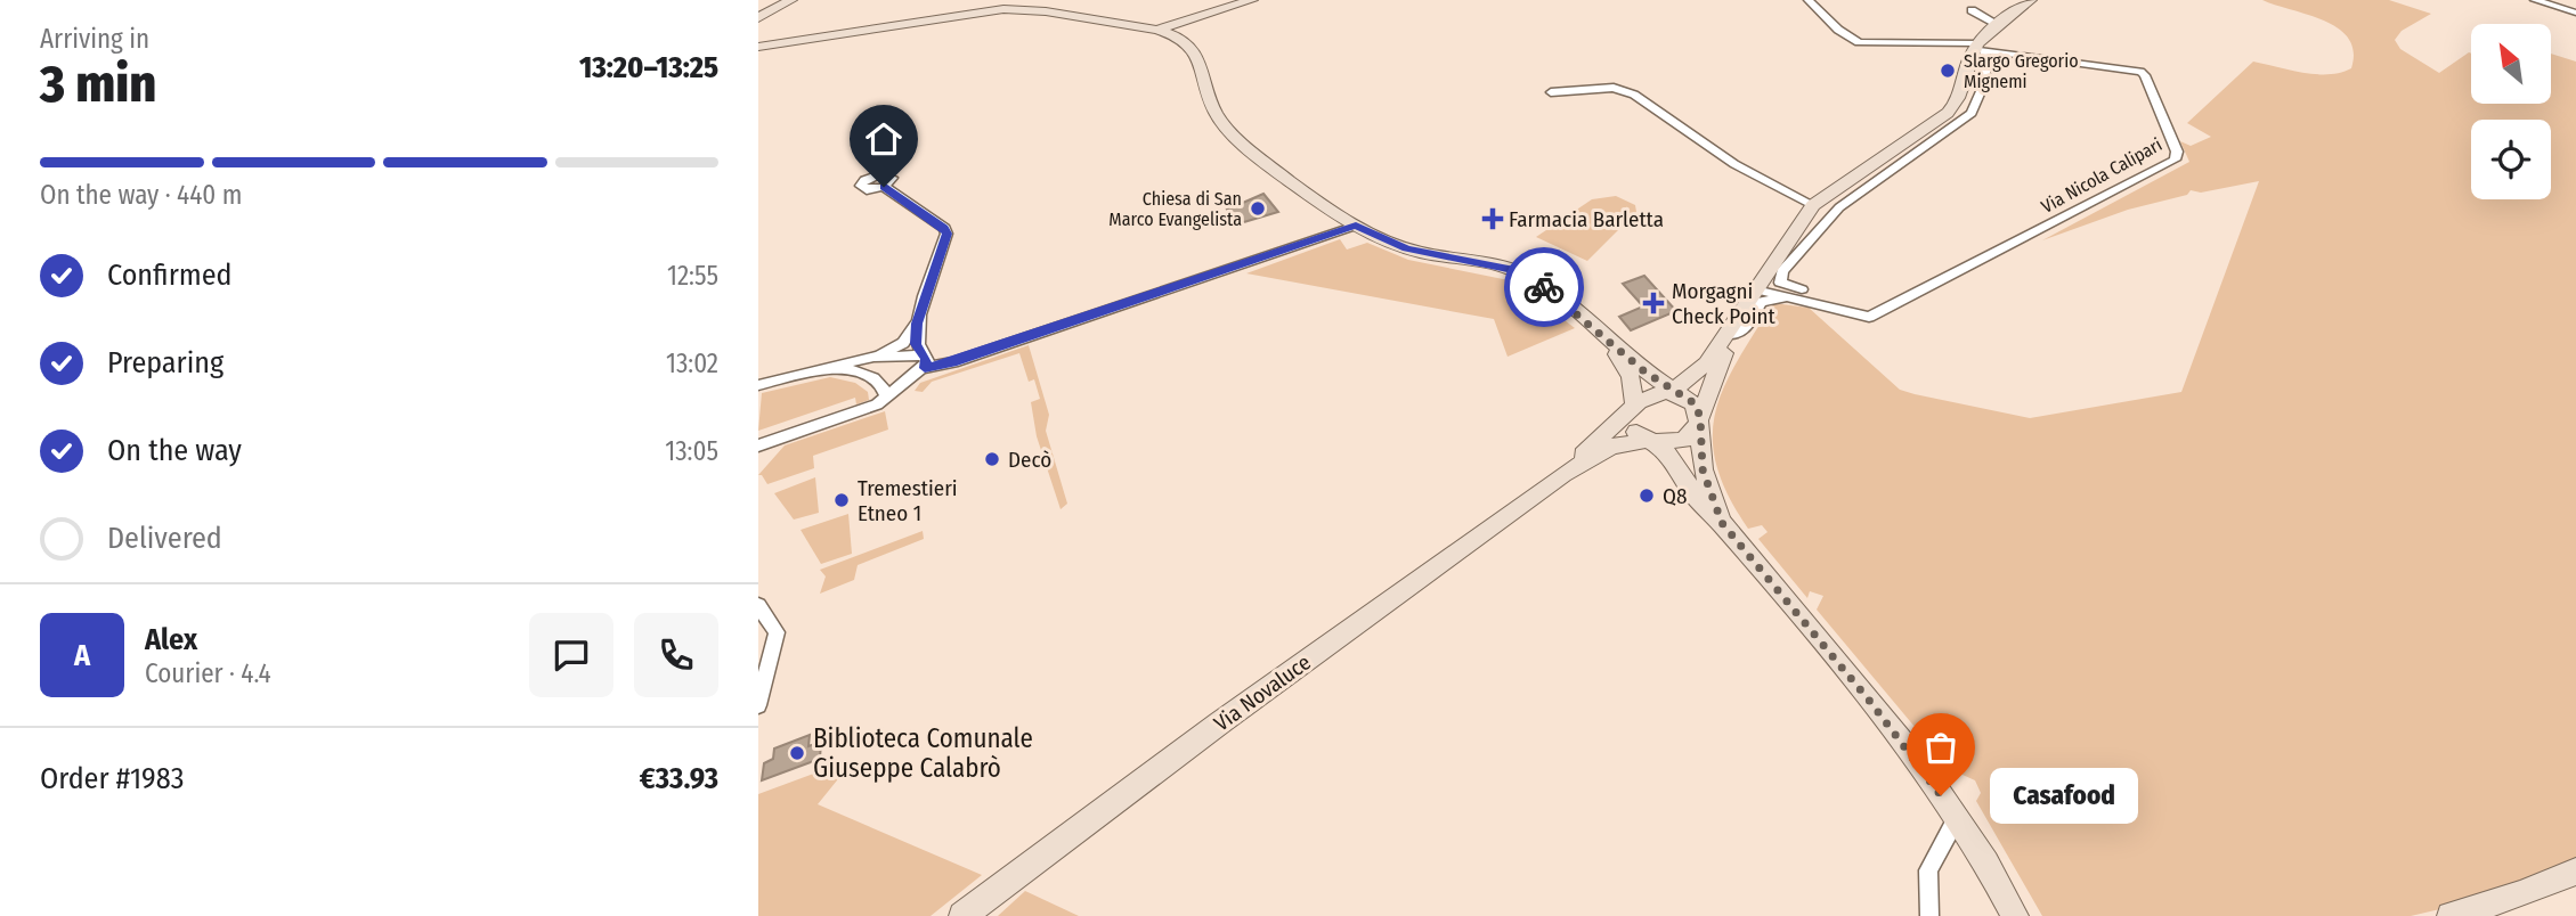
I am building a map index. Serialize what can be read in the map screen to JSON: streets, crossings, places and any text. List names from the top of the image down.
{
  "streets": {
    "main road": ["Via Novaluce"],
    "street": ["Via Nicola Calipari"]
  },
  "places": {
    "other": [
      "Slargo Gregorio Mignemi",
      "Chiesa di San Marco Evangelista",
      "Decò",
      "Q8",
      "Tremestieri Etneo 1",
      "Biblioteca Comunale Giuseppe Calabrò",
      "Casafood"
    ],
    "health": ["Farmacia Barletta", "Morgagni Check Point"]
  },
  "north": "top left",
  "page": {
    "heading": ["3 min", "Arriving in", "13:20–13:25"],
    "panel": [
      "Alex",
      "Courier · 4.4",
      "Order #1983",
      "€33.93"
    ],
    "bar": "On the way · 440 m",
    "list": [
      ["Confirmed", "12:55"],
      ["Preparing", "13:02"],
      ["On the way", "13:05"],
      "Delivered"
    ],
    "round": "A",
    "bubble": "Casafood"
  }
}
